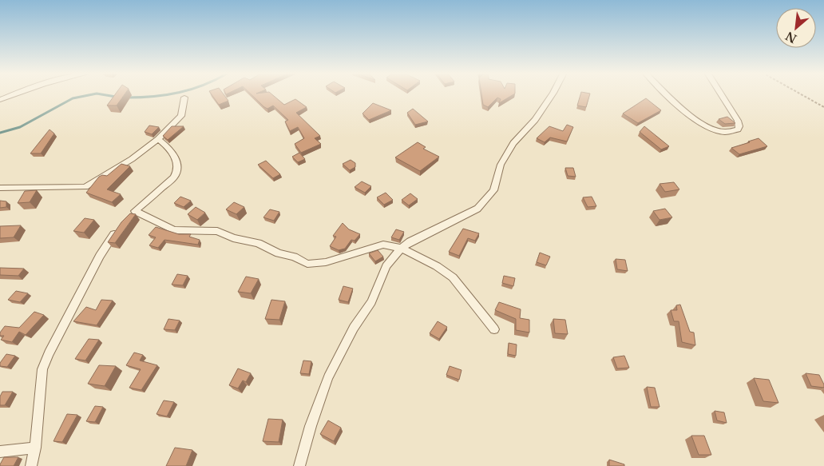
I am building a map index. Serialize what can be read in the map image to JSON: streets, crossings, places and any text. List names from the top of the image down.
{
  "north": "bottom left"
}
